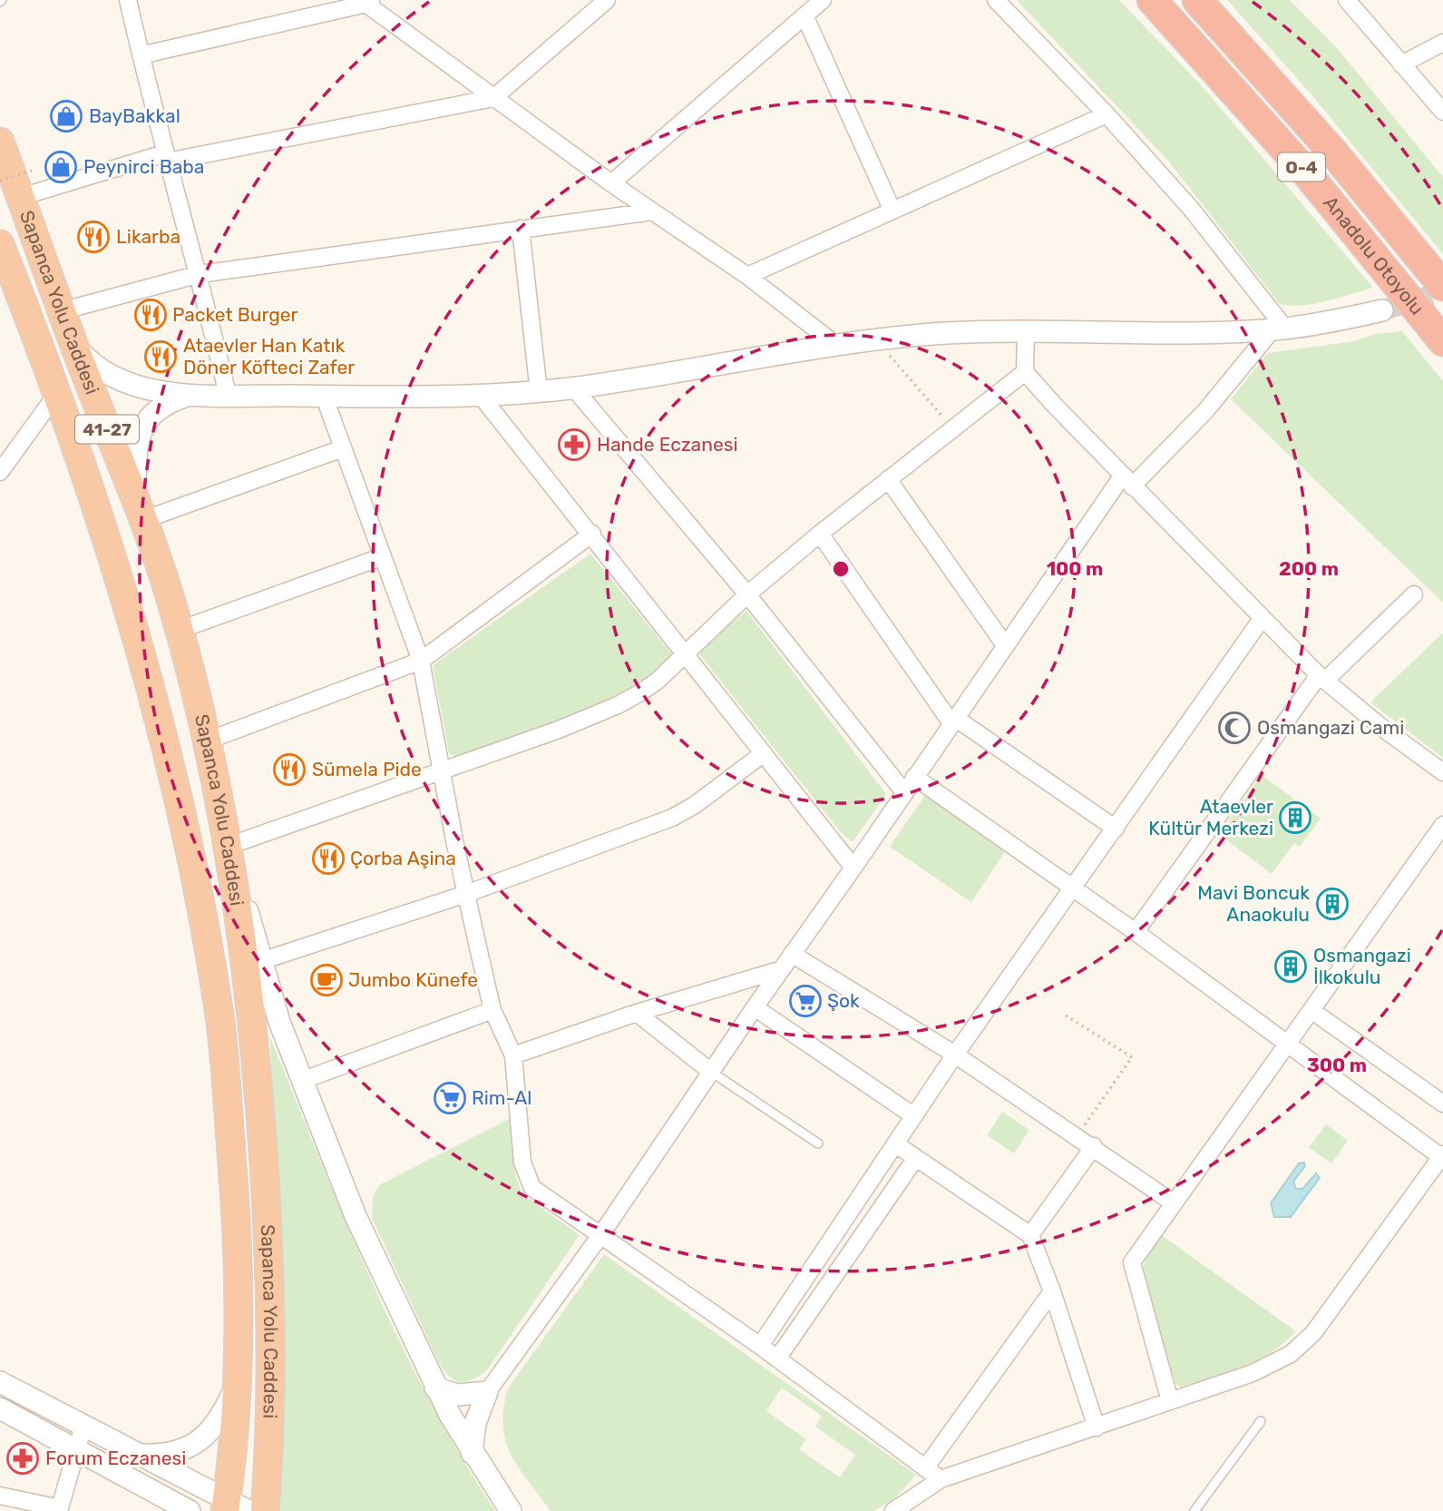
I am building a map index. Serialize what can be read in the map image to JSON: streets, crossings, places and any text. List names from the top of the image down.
{
  "streets": {
    "highway": [
      "O-4",
      "Anadolu Otoyolu",
      "Sapanca Yolu Caddesi",
      "41-27"
    ]
  },
  "places": {
    "shop": ["BayBakkal", "Peynirci Baba"],
    "restaurant": [
      "Likarba",
      "Packet Burger",
      "Ataevler Han Katık Döner Köfteci Zafer",
      "Sümela Pide",
      "Çorba Aşina"
    ],
    "pharmacy": ["Hande Eczanesi", "Forum Eczanesi"],
    "mosque": ["Osmangazi Cami"],
    "building": ["Ataevler Kültür Merkezi", "Mavi Boncuk Anaokulu", "Osmangazi İlkokulu"],
    "cafe": ["Jumbo Künefe"],
    "supermarket": ["Şok", "Rim-Al"]
  },
  "rings": ["100 m", "200 m", "300 m"]
}
